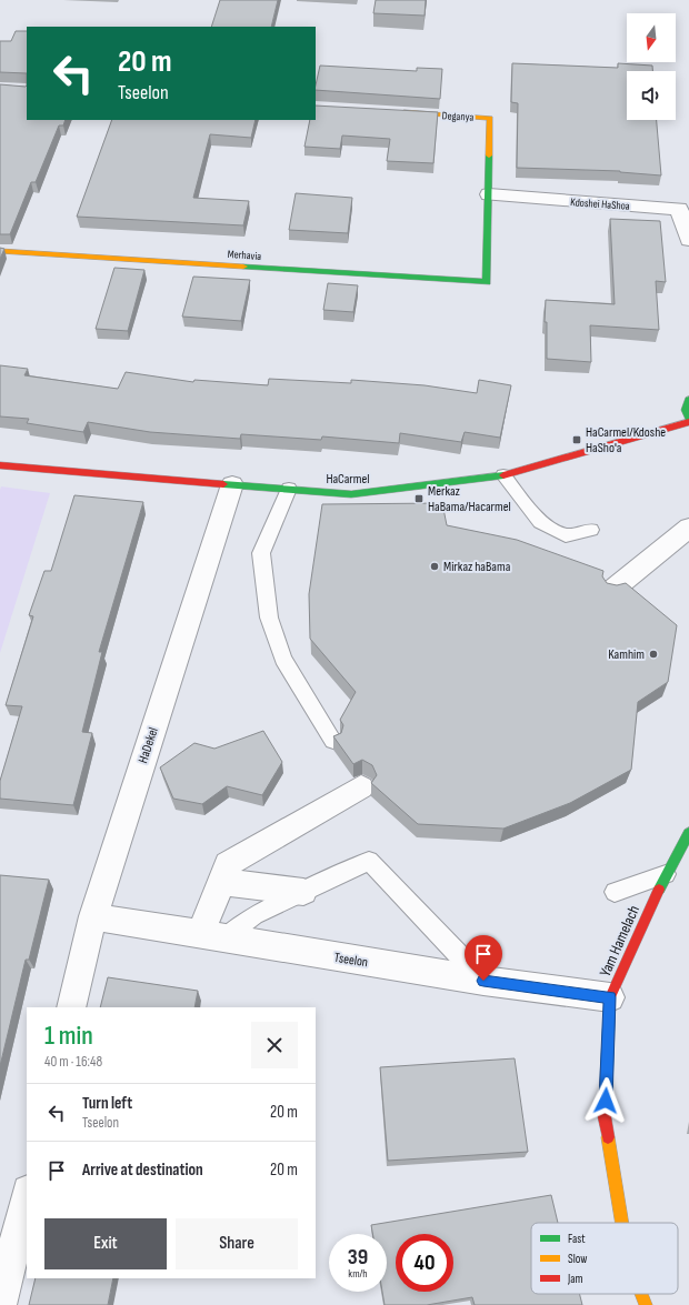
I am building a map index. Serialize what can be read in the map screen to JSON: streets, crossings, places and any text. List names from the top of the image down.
{
  "streets": {
    "street": [
      "Deganya",
      "Kdoshei HaShoa",
      "Merhavia",
      "HaCarmel",
      "HaDekel",
      "Yam Hamelach",
      "Tseelon"
    ]
  },
  "crossings": [
    ["Deganya", "Kdoshei HaShoa"],
    ["Deganya", "Merhavia"],
    ["HaCarmel", "HaDekel"],
    ["HaDekel", "Tseelon"],
    ["Yam Hamelach", "Tseelon"]
  ],
  "places": {
    "transit": ["HaCarmel/Kdoshe HaSho'a", "Merkaz HaBama/Hacarmel"],
    "other": ["Mirkaz haBama", "Kamhim"]
  },
  "legend": ["Fast", "Slow", "Jam"],
  "north": "bottom",
  "page": {
    "turn": ["20 m", "Tseelon"],
    "heading": ["1 min", "40 m · 16:48"],
    "list": [
      {
        "name": "Turn left",
        "note": "Tseelon",
        "value": "20 m"
      },
      {
        "name": "Arrive at destination",
        "value": "20 m"
      }
    ],
    "buttons": ["Exit", "Share"],
    "speed": "39 km/h",
    "limit": "40"
  }
}
